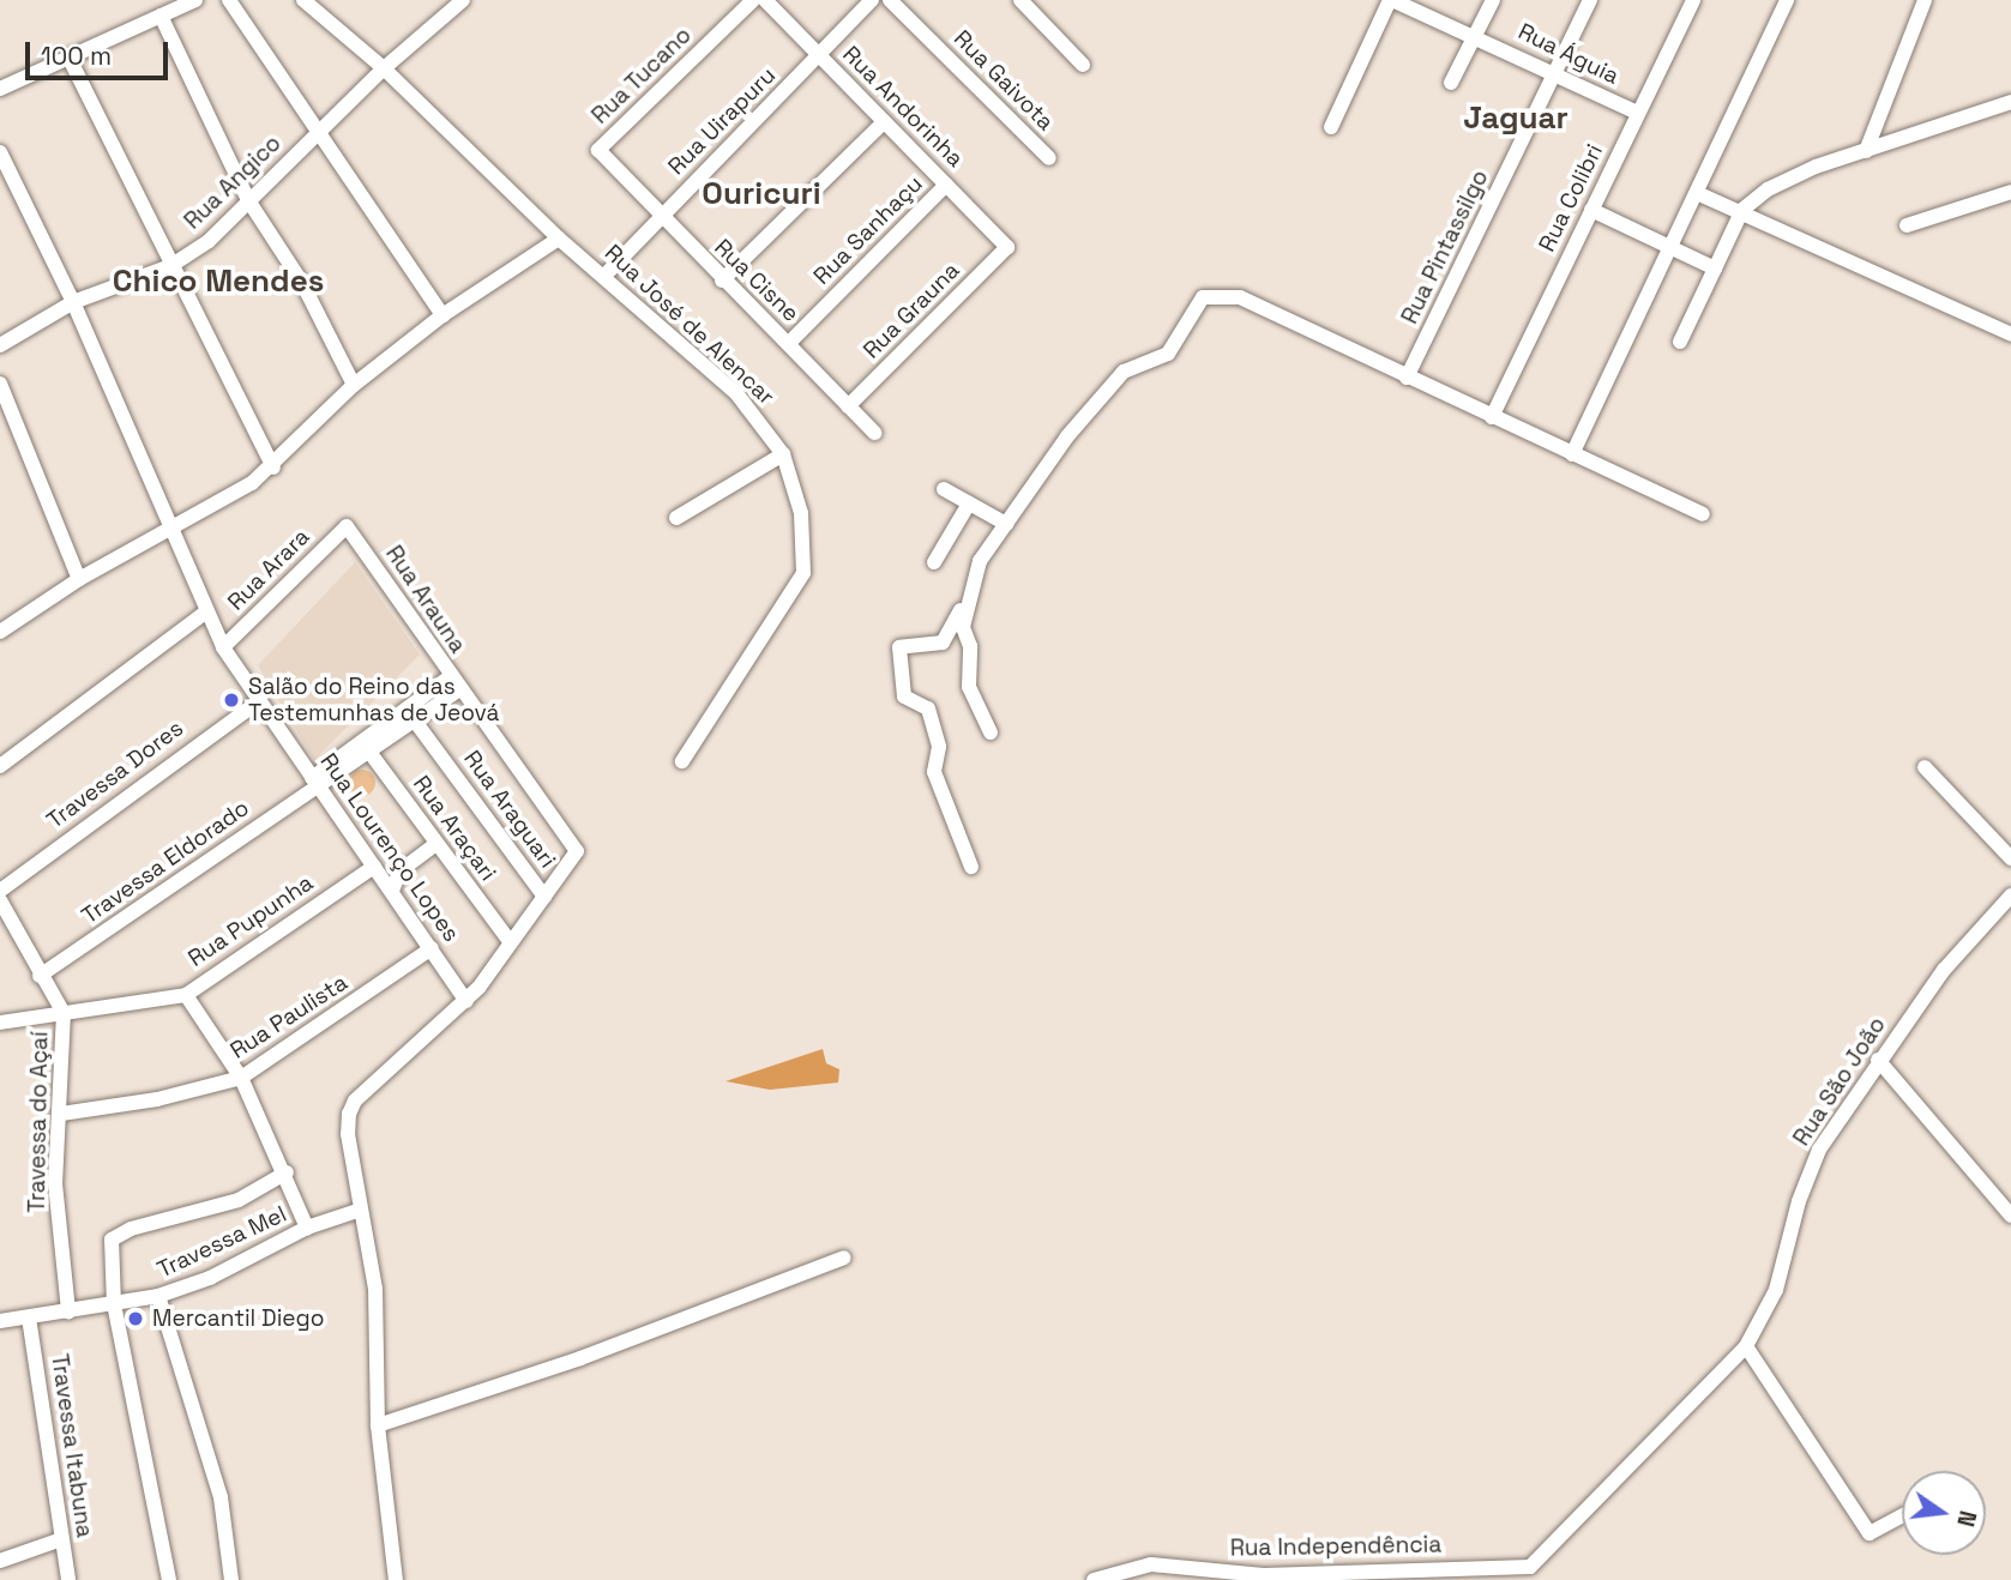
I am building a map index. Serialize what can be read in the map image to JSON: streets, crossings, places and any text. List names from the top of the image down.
{
  "streets": {
    "street": [
      "Rua Águia",
      "Rua Tucano",
      "Rua Gaivota",
      "Rua Andorinha",
      "Rua Uirapuru",
      "Rua Angico",
      "Rua Colibri",
      "Rua Sanhaçu",
      "Rua Pintassilgo",
      "Rua Cisne",
      "Rua Grauna",
      "Rua José de Alencar",
      "Rua Arara",
      "Rua Arauna",
      "Travessa Dores",
      "Rua Araguari",
      "Rua Araçari",
      "Rua Lourenço Lopes",
      "Travessa Eldorado",
      "Rua Pupunha",
      "Rua Paulista",
      "Rua São João",
      "Travessa do Açaí",
      "Travessa Mel",
      "Travessa Itabuna",
      "Rua Independência"
    ]
  },
  "crossings": [
    ["Rua Águia", "Rua Colibri"],
    ["Rua Águia", "Rua Pintassilgo"],
    ["Rua Tucano", "Rua Cisne"],
    ["Rua Andorinha", "Rua Uirapuru"],
    ["Rua Andorinha", "Rua Sanhaçu"],
    ["Rua Andorinha", "Rua Grauna"],
    ["Rua Uirapuru", "Rua Cisne"],
    ["Rua Uirapuru", "Rua José de Alencar"],
    ["Rua Angico", "Rua José de Alencar"],
    ["Rua Angico", "Rua Lourenço Lopes"],
    ["Rua Sanhaçu", "Rua Cisne"],
    ["Rua Cisne", "Rua Grauna"],
    ["Rua Arara", "Rua Arauna"],
    ["Rua Arara", "Rua Lourenço Lopes"],
    ["Rua Arauna", "Rua Araguari"],
    ["Rua Arauna", "Travessa Eldorado"],
    ["Travessa Dores", "Rua Lourenço Lopes"],
    ["Rua Araguari", "Travessa Eldorado"],
    ["Rua Araçari", "Travessa Eldorado"],
    ["Rua Lourenço Lopes", "Travessa Eldorado"],
    ["Rua Lourenço Lopes", "Rua Pupunha"],
    ["Rua Lourenço Lopes", "Rua Paulista"],
    ["Travessa Eldorado", "Travessa do Açaí"],
    ["Rua Pupunha", "Travessa do Açaí"],
    ["Rua Paulista", "Travessa do Açaí"],
    ["Rua São João", "Rua Independência"],
    ["Travessa do Açaí", "Travessa Mel"],
    ["Travessa Mel", "Travessa Itabuna"]
  ],
  "districts": ["Jaguar", "Ouricuri", "Chico Mendes"],
  "places": ["Salão do Reino das Testemunhas de Jeová", "Mercantil Diego"],
  "scale_bar": "100 m",
  "north": "right"
}
